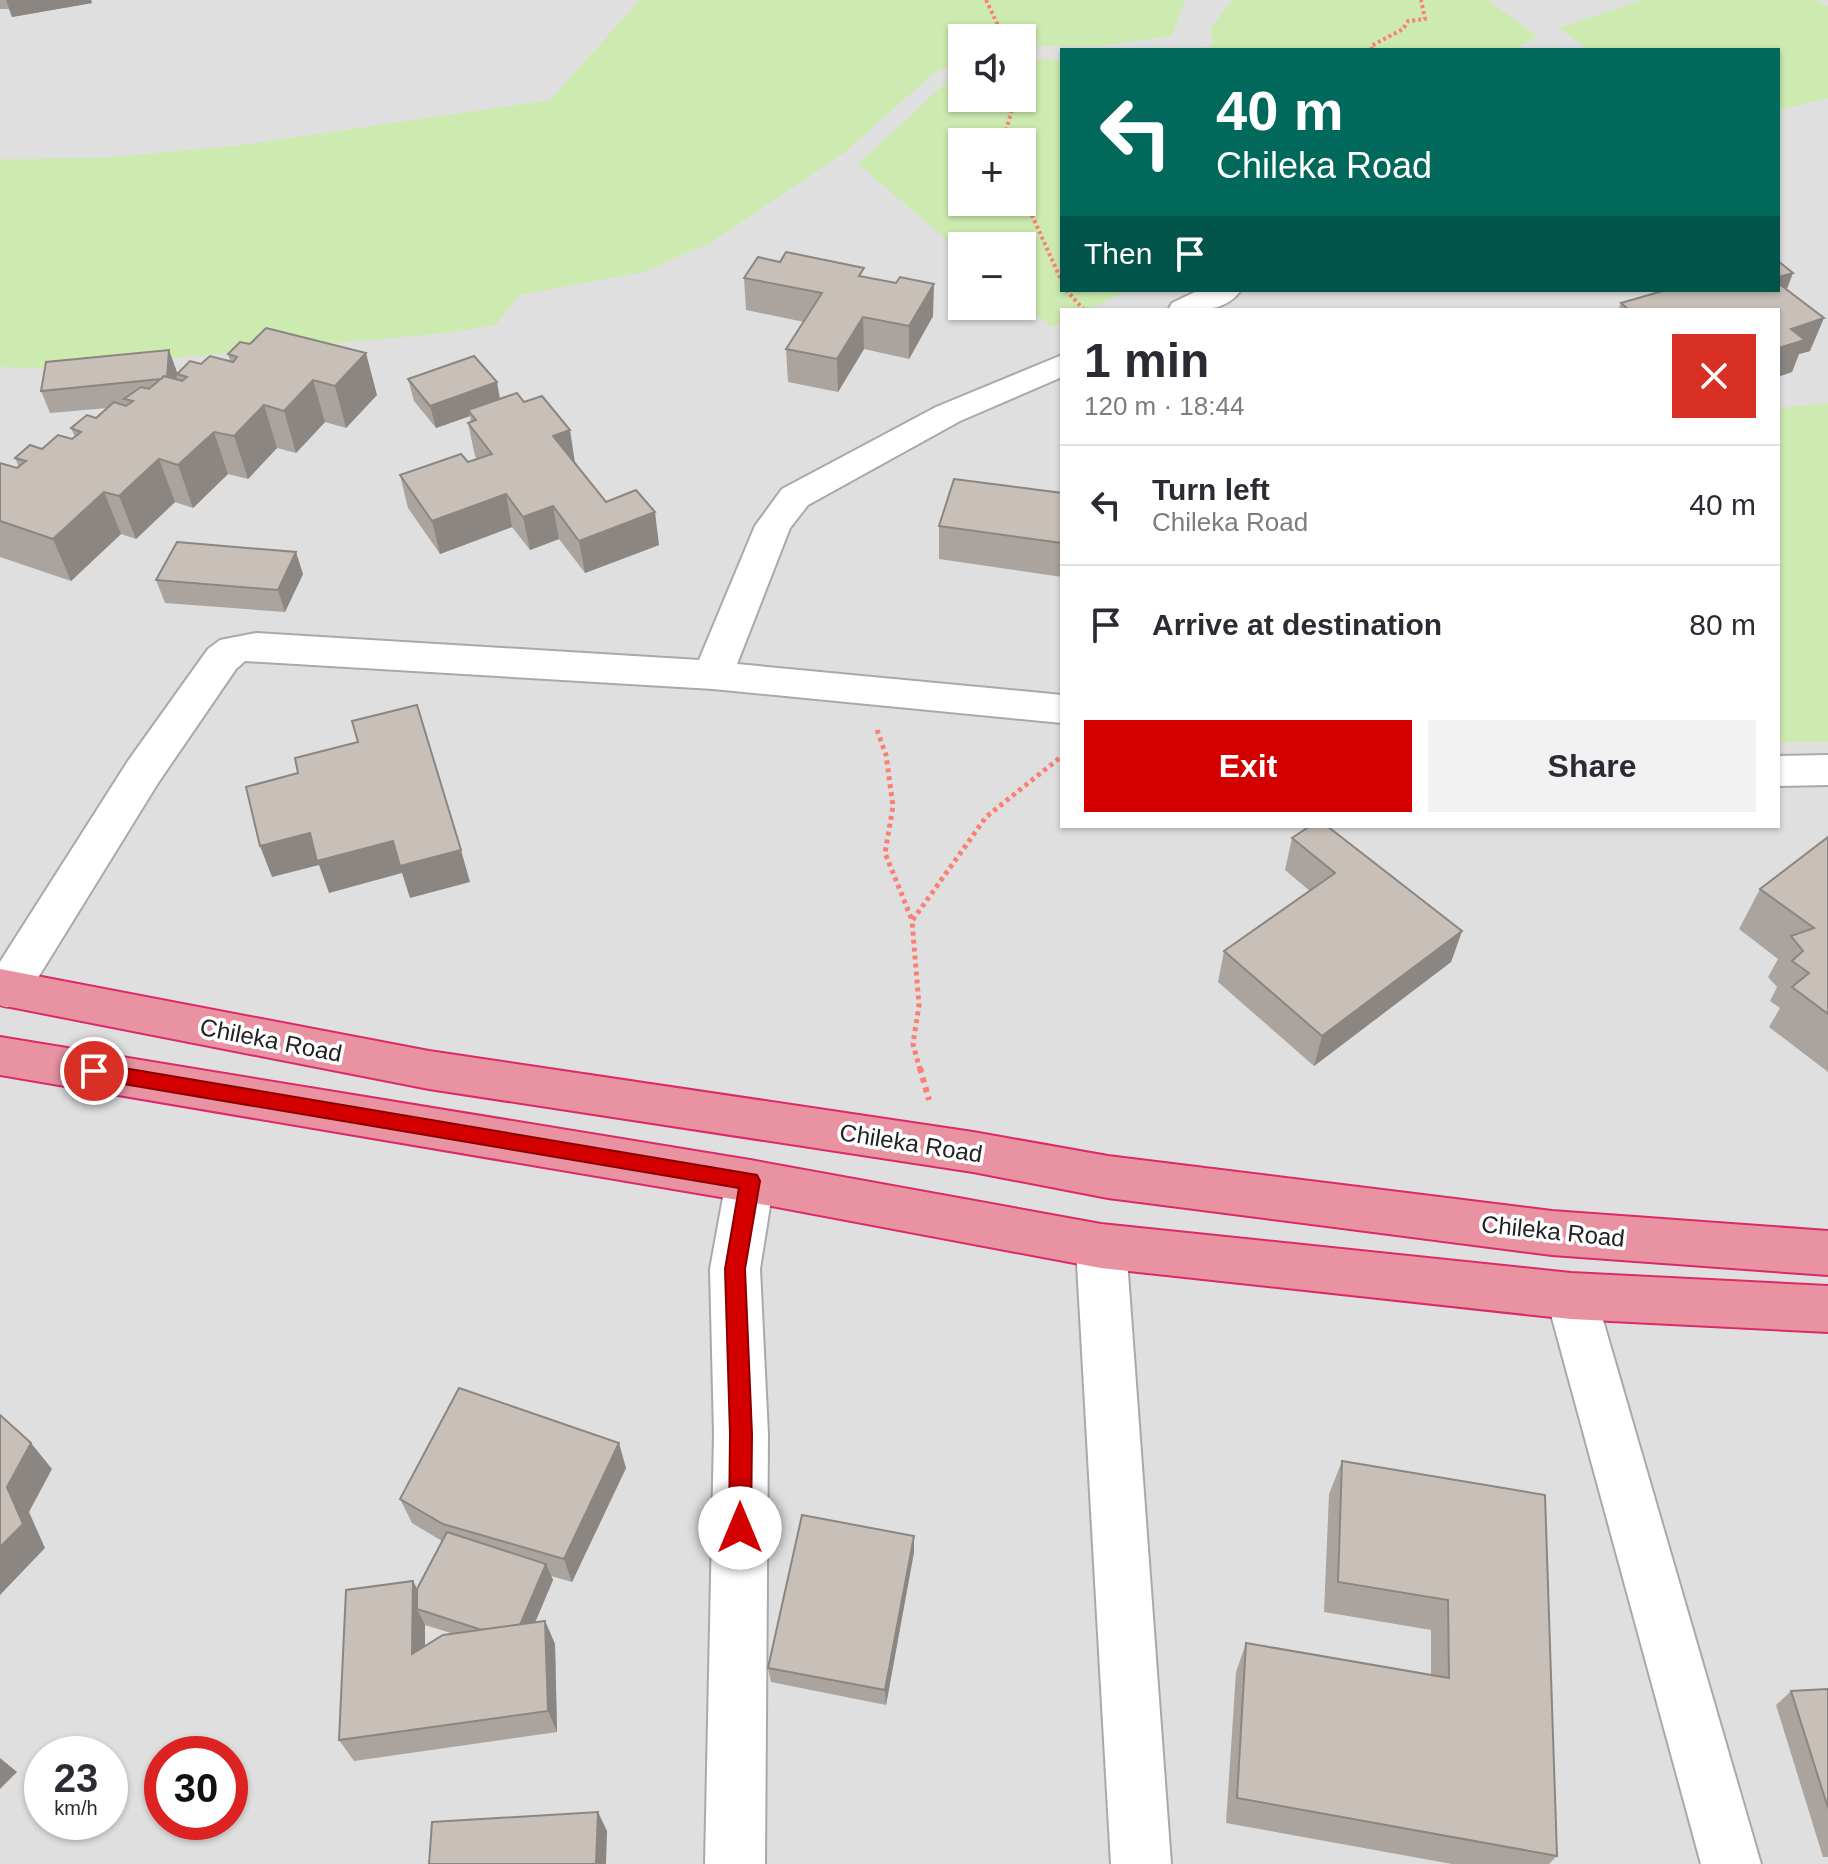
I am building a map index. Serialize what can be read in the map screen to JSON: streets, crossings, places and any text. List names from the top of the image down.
{
  "streets": {
    "highway": ["Chileka Road"]
  },
  "page": {
    "map_buttons": ["+", "−"],
    "turn": ["40 m", "Chileka Road"],
    "then": "Then",
    "heading": ["1 min", "120 m · 18:44"],
    "list": [
      {
        "name": "Turn left",
        "note": "Chileka Road",
        "value": "40 m"
      },
      {
        "name": "Arrive at destination",
        "value": "80 m"
      }
    ],
    "buttons": ["Exit", "Share"],
    "speed": "23 km/h",
    "limit": "30"
  }
}
